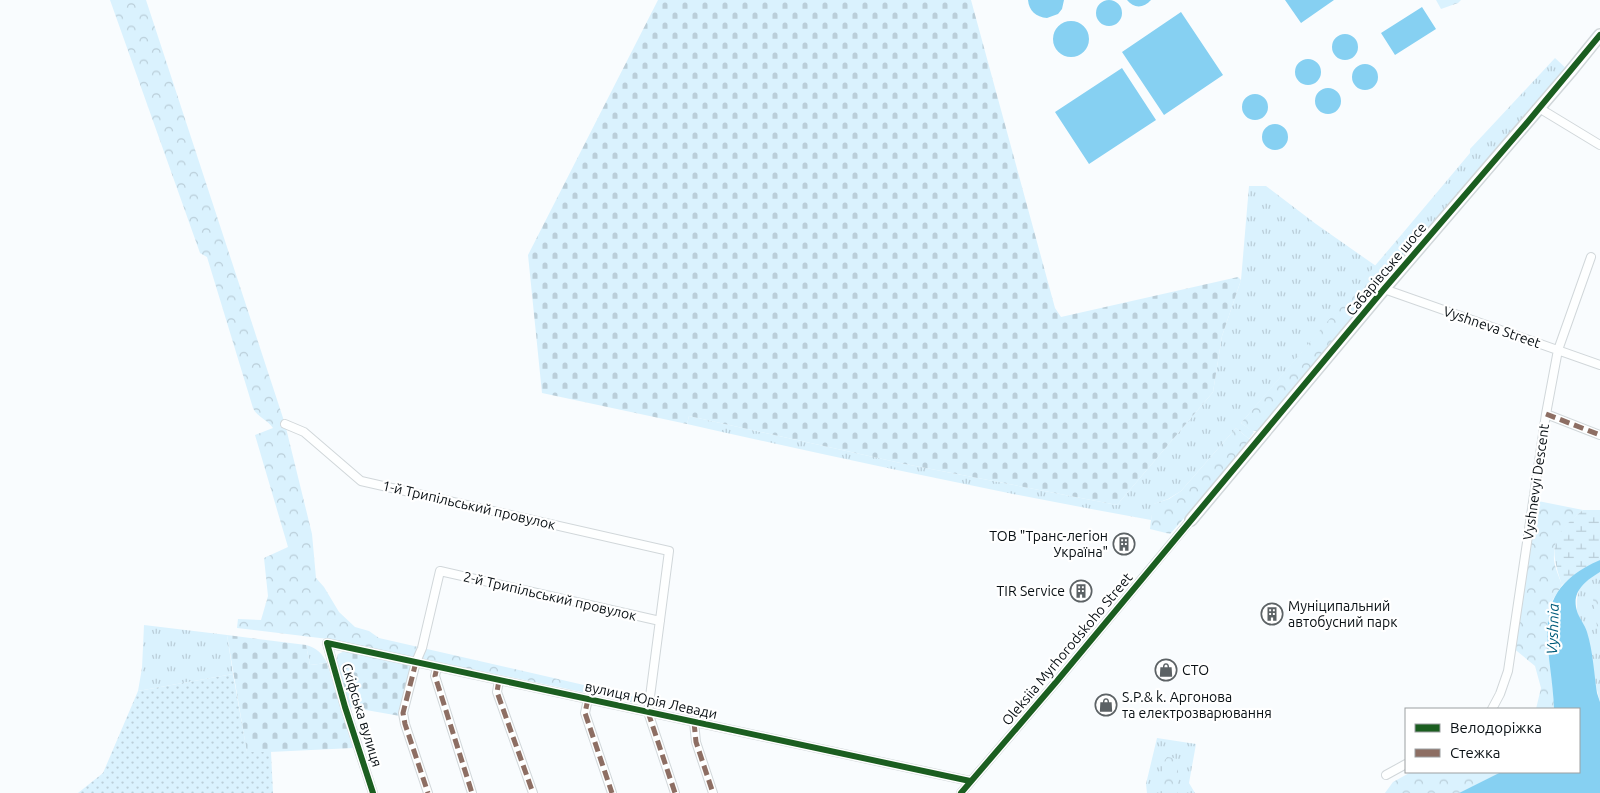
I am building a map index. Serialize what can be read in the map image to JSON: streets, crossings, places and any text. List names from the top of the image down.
{
  "streets": {
    "street": [
      "Сабарівське шосе",
      "Vyshneva Street",
      "Vyshnevyi Descent",
      "1-й Трипільський провулок",
      "2-й Трипільський провулок",
      "Oleksiia Myrhorodskoho Street",
      "вулиця Юрія Левади",
      "Скіфська вулиця"
    ]
  },
  "crossings": [
    ["Сабарівське шосе", "Vyshneva Street"],
    ["Сабарівське шосе", "Oleksiia Myrhorodskoho Street"],
    ["Vyshneva Street", "Vyshnevyi Descent"],
    ["1-й Трипільський провулок", "2-й Трипільський провулок"],
    ["2-й Трипільський провулок", "вулиця Юрія Левади"],
    ["Oleksiia Myrhorodskoho Street", "вулиця Юрія Левади"],
    ["вулиця Юрія Левади", "Скіфська вулиця"]
  ],
  "water": ["Vyshnia"],
  "places": {
    "building": ["ТОВ \"Транс-легіон Україна\"", "TIR Service", "Муніципальний автобусний парк"],
    "shop": ["СТО", "S.P.& k. Аргонова та електрозварювання"]
  },
  "legend": ["Велодоріжка", "Стежка"]
}
